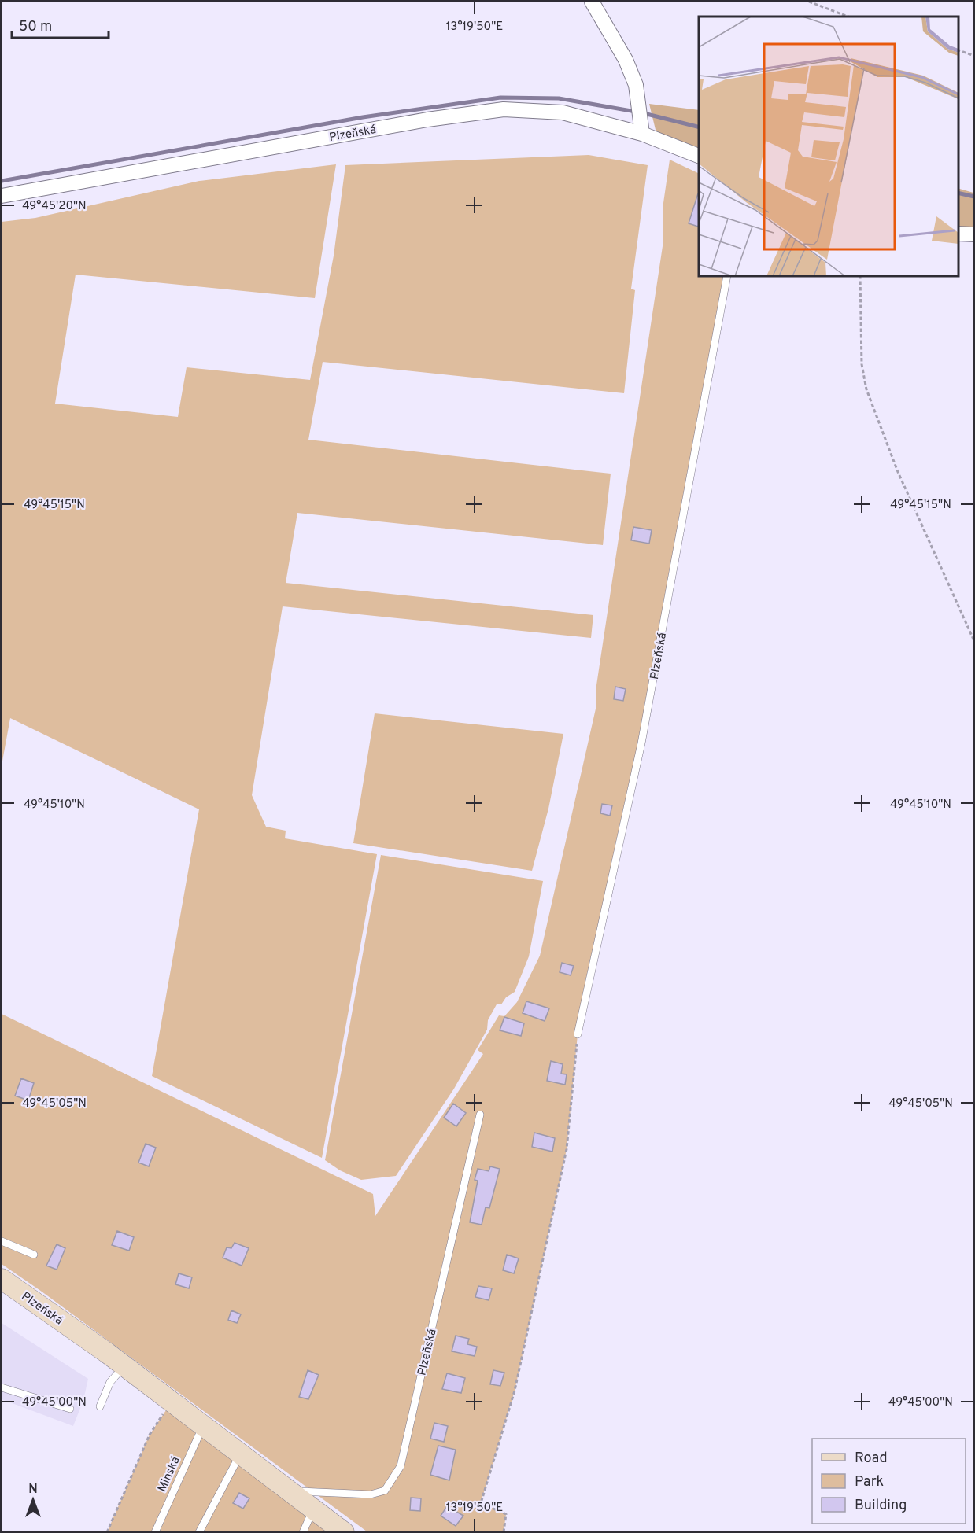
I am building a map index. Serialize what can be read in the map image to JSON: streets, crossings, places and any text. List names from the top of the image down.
{
  "streets": {
    "main road": ["Plzeňská"],
    "lane": ["Minská"]
  },
  "crossings": [
    ["Plzeňská", "Minská"]
  ],
  "legend": ["Road", "Park", "Building"],
  "scale_bar": "50 m",
  "north": "top",
  "coordinates": [
    "13°19'50\"E",
    "49°45'20\"N",
    "49°45'15\"N",
    "49°45'10\"N",
    "49°45'05\"N",
    "49°45'00\"N"
  ]
}
